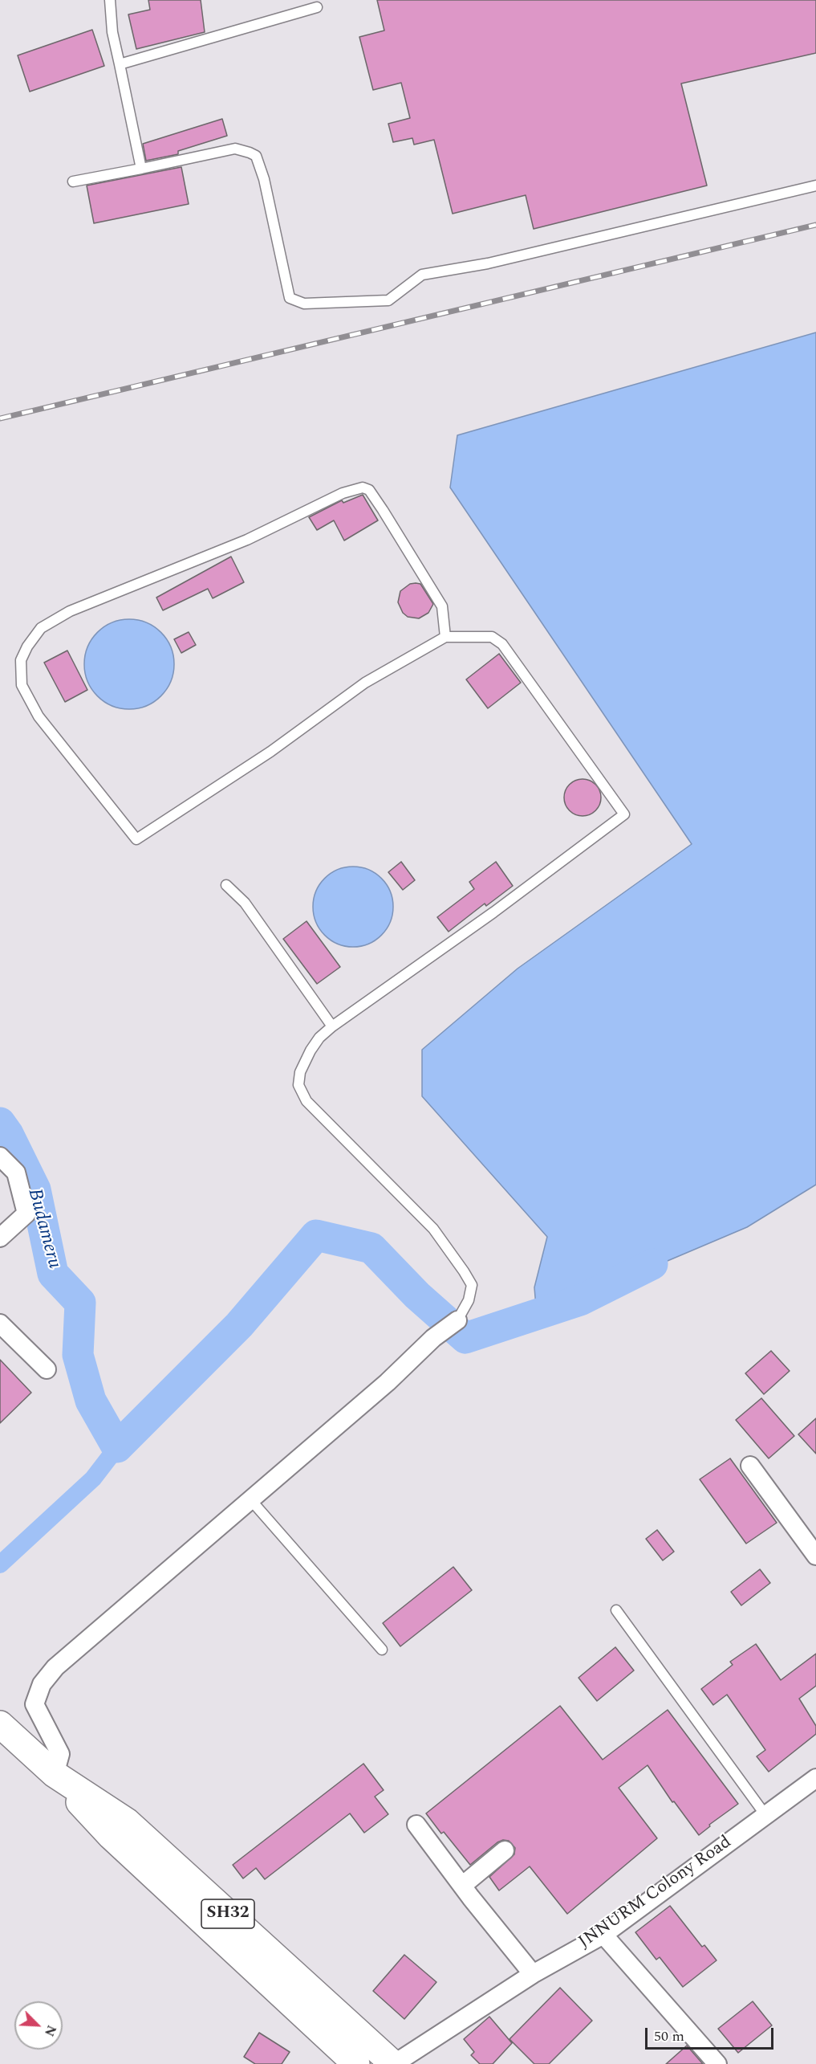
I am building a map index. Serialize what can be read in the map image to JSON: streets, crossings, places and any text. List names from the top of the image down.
{
  "streets": {
    "main road": ["SH32"],
    "street": ["JNNURM Colony Road"]
  },
  "crossings": [
    ["JNNURM Colony Road", "SH32"]
  ],
  "water": ["Budameru"],
  "scale_bar": "50 m",
  "north": "bottom right"
}
